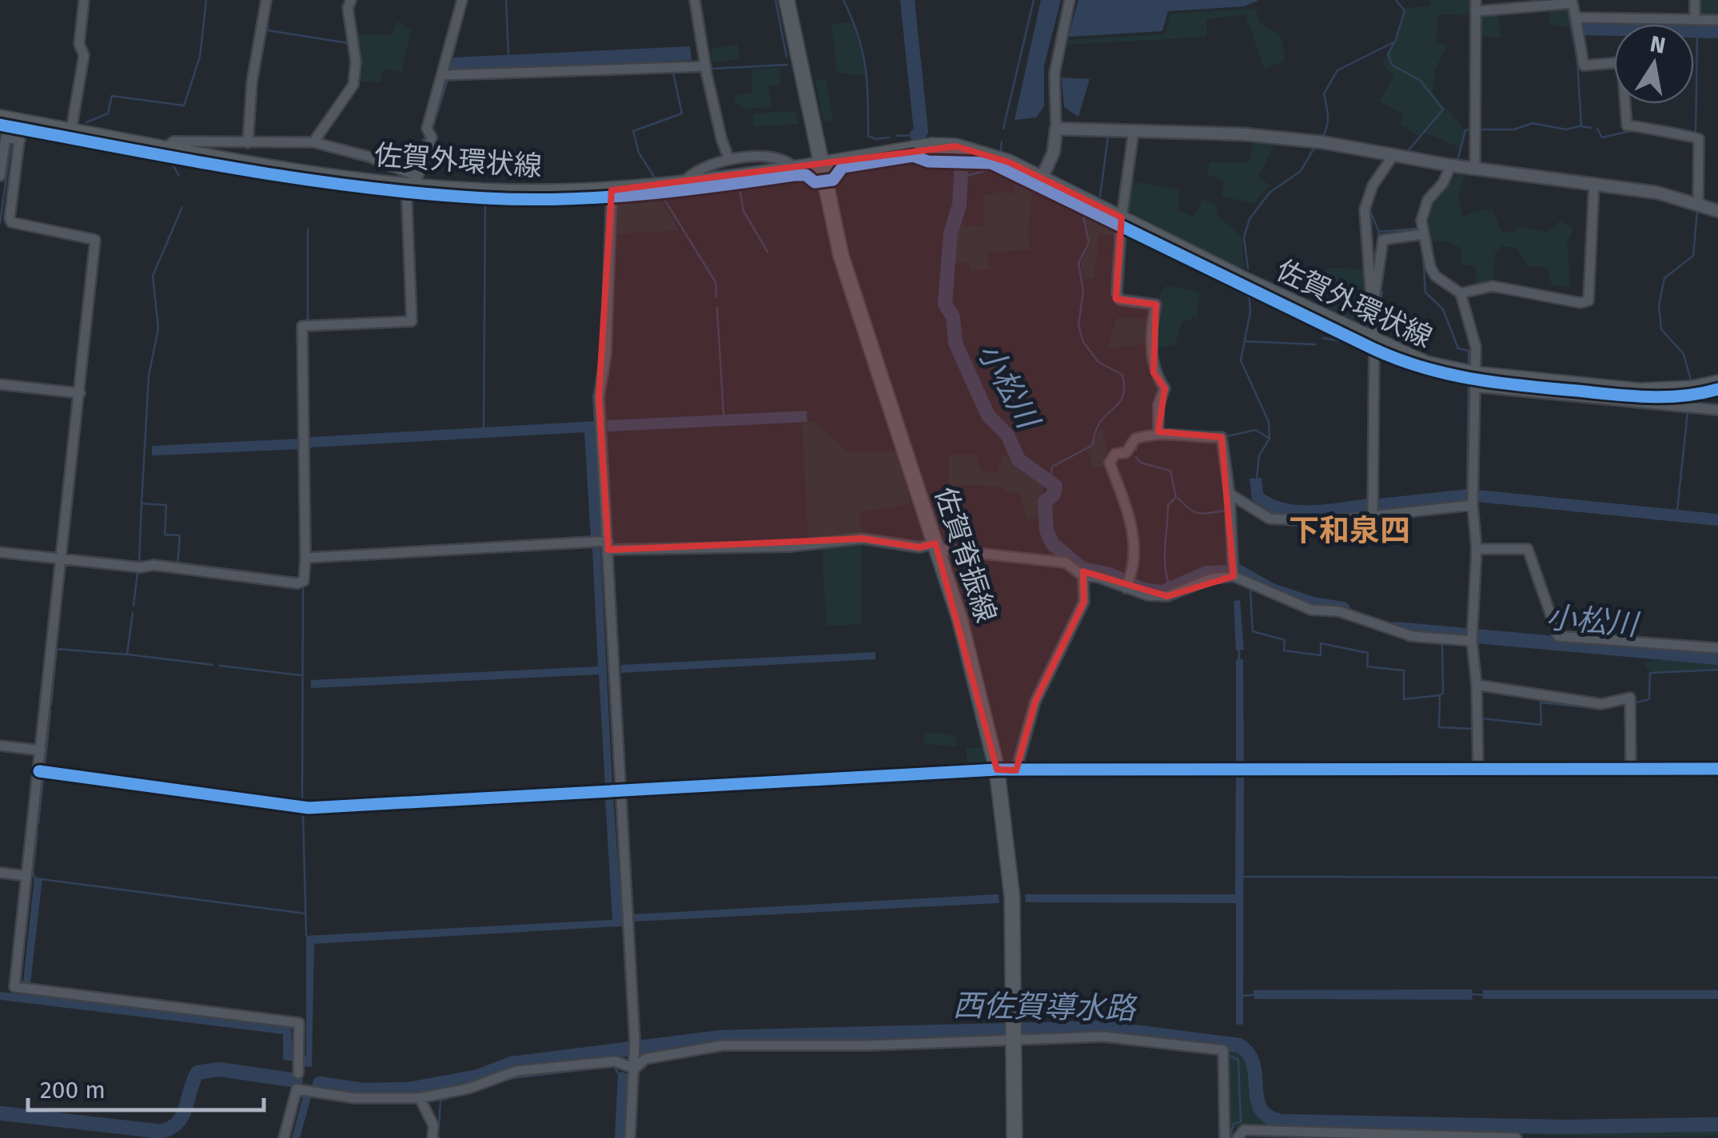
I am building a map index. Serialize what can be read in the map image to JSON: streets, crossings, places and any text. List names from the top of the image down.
{
  "streets": {
    "main road": ["佐賀外環状線", "佐賀脊振線"]
  },
  "crossings": [
    ["佐賀外環状線", "佐賀脊振線"]
  ],
  "districts": ["下和泉四"],
  "water": ["小松川", "西佐賀導水路"],
  "scale_bar": "200 m",
  "north": "top"
}
